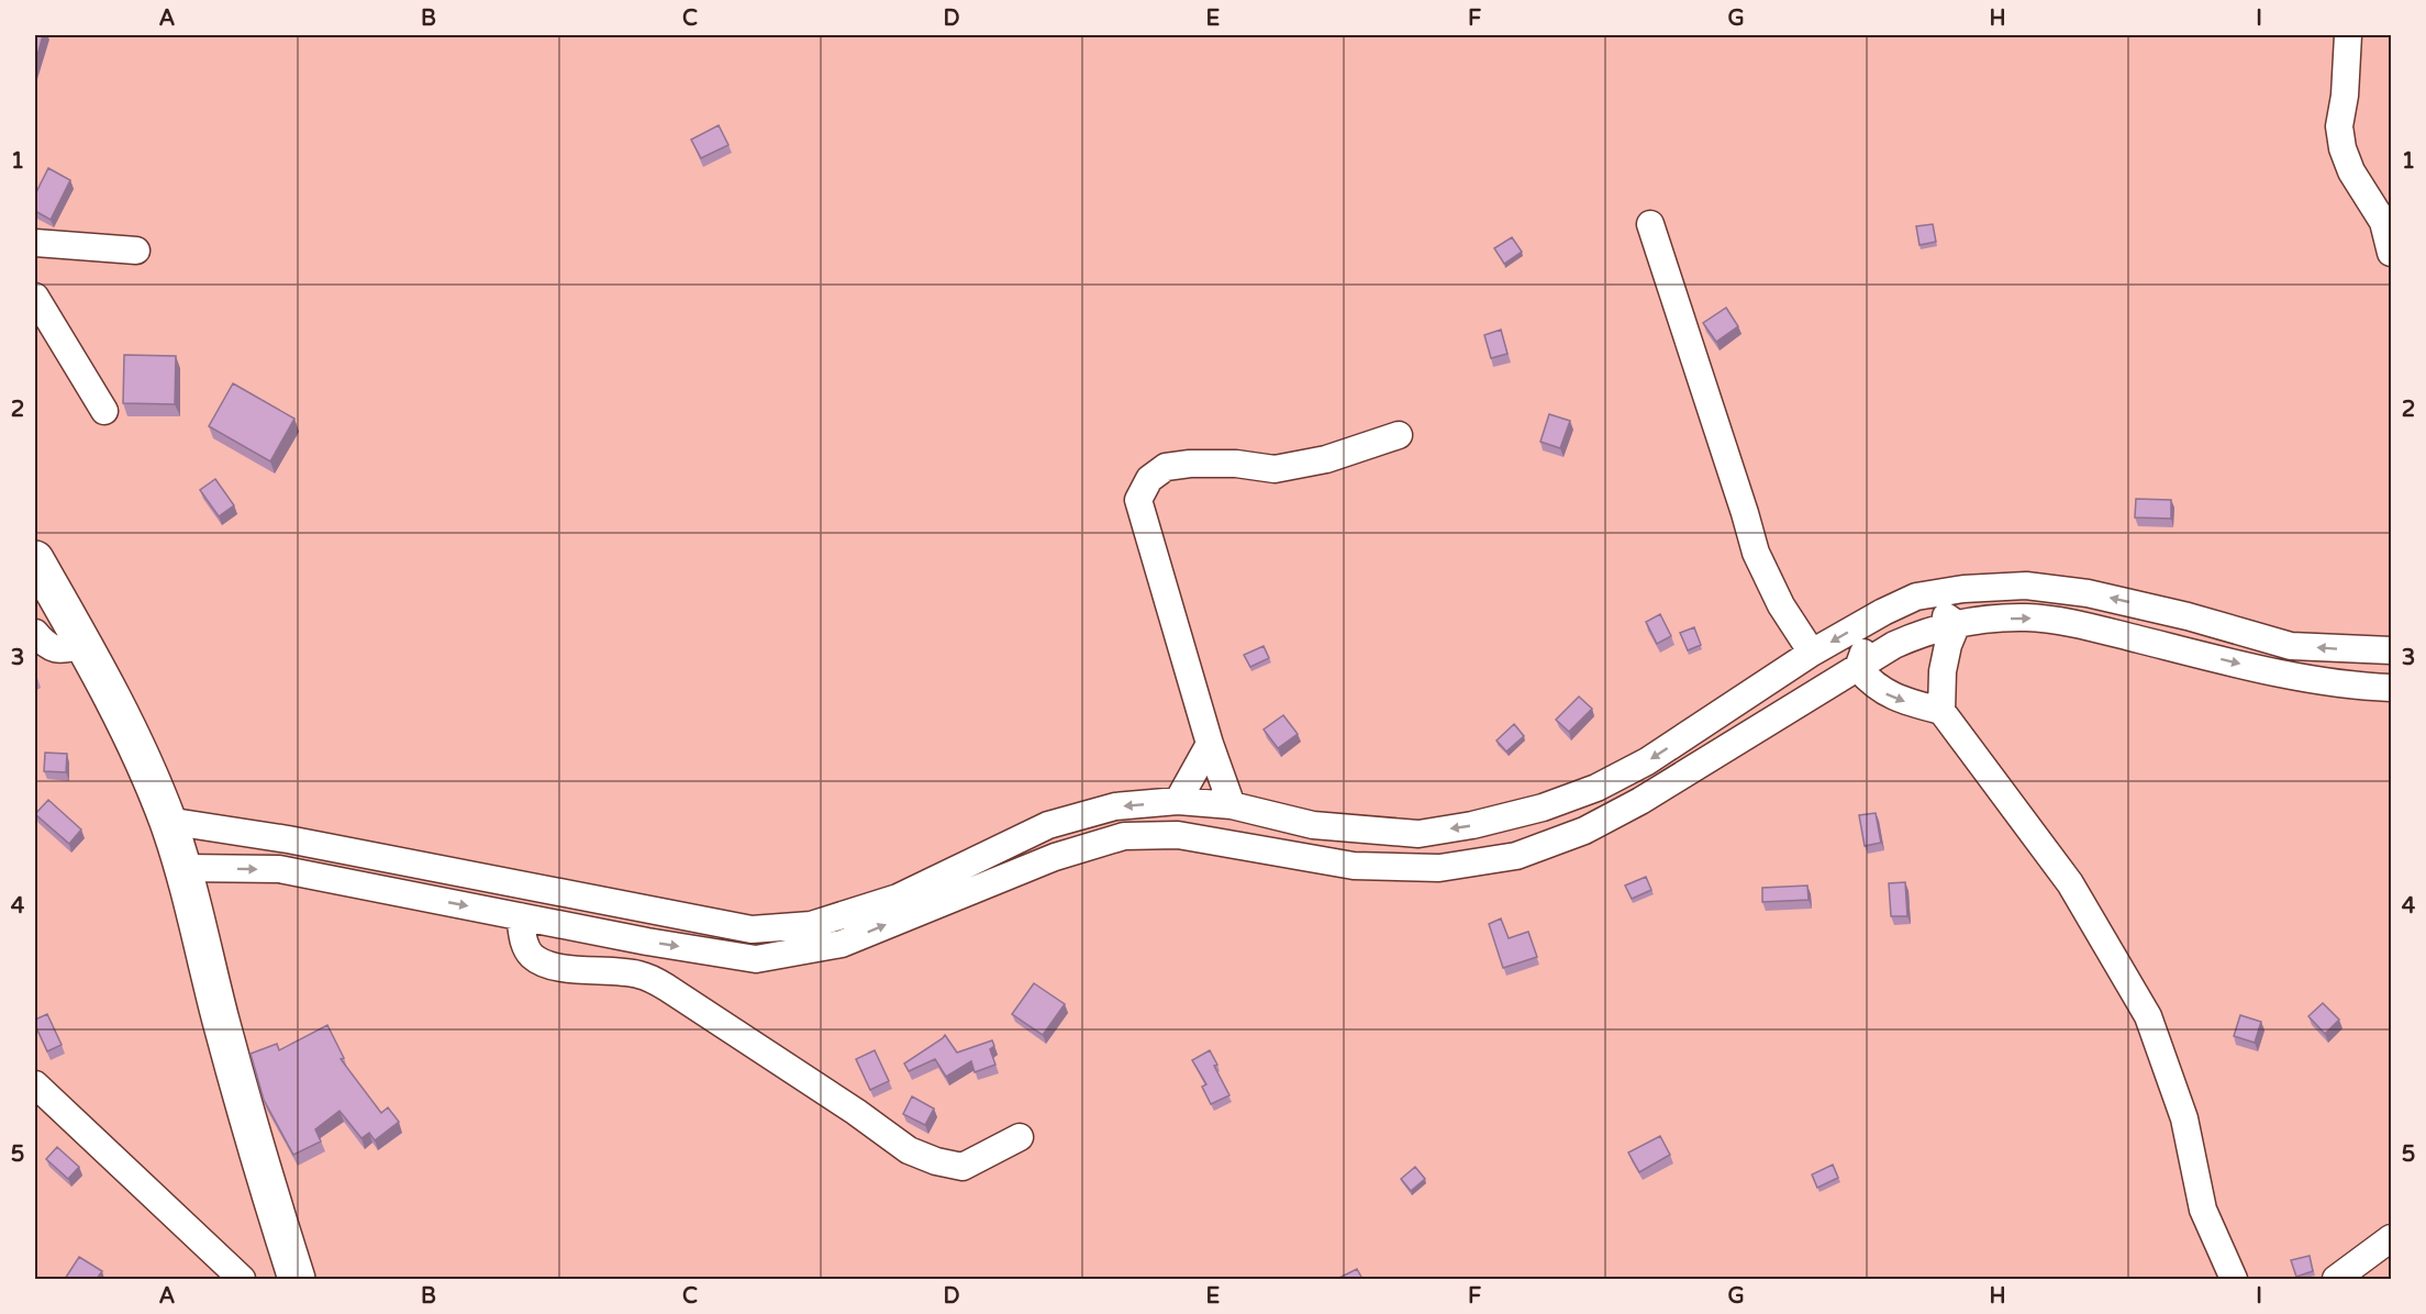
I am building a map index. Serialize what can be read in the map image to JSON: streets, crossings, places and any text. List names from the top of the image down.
{
  "grid": {
    "columns": [
      "A",
      "B",
      "C",
      "D",
      "E",
      "F",
      "G",
      "H",
      "I"
    ],
    "rows": [
      "1",
      "2",
      "3",
      "4",
      "5"
    ]
  }
}
